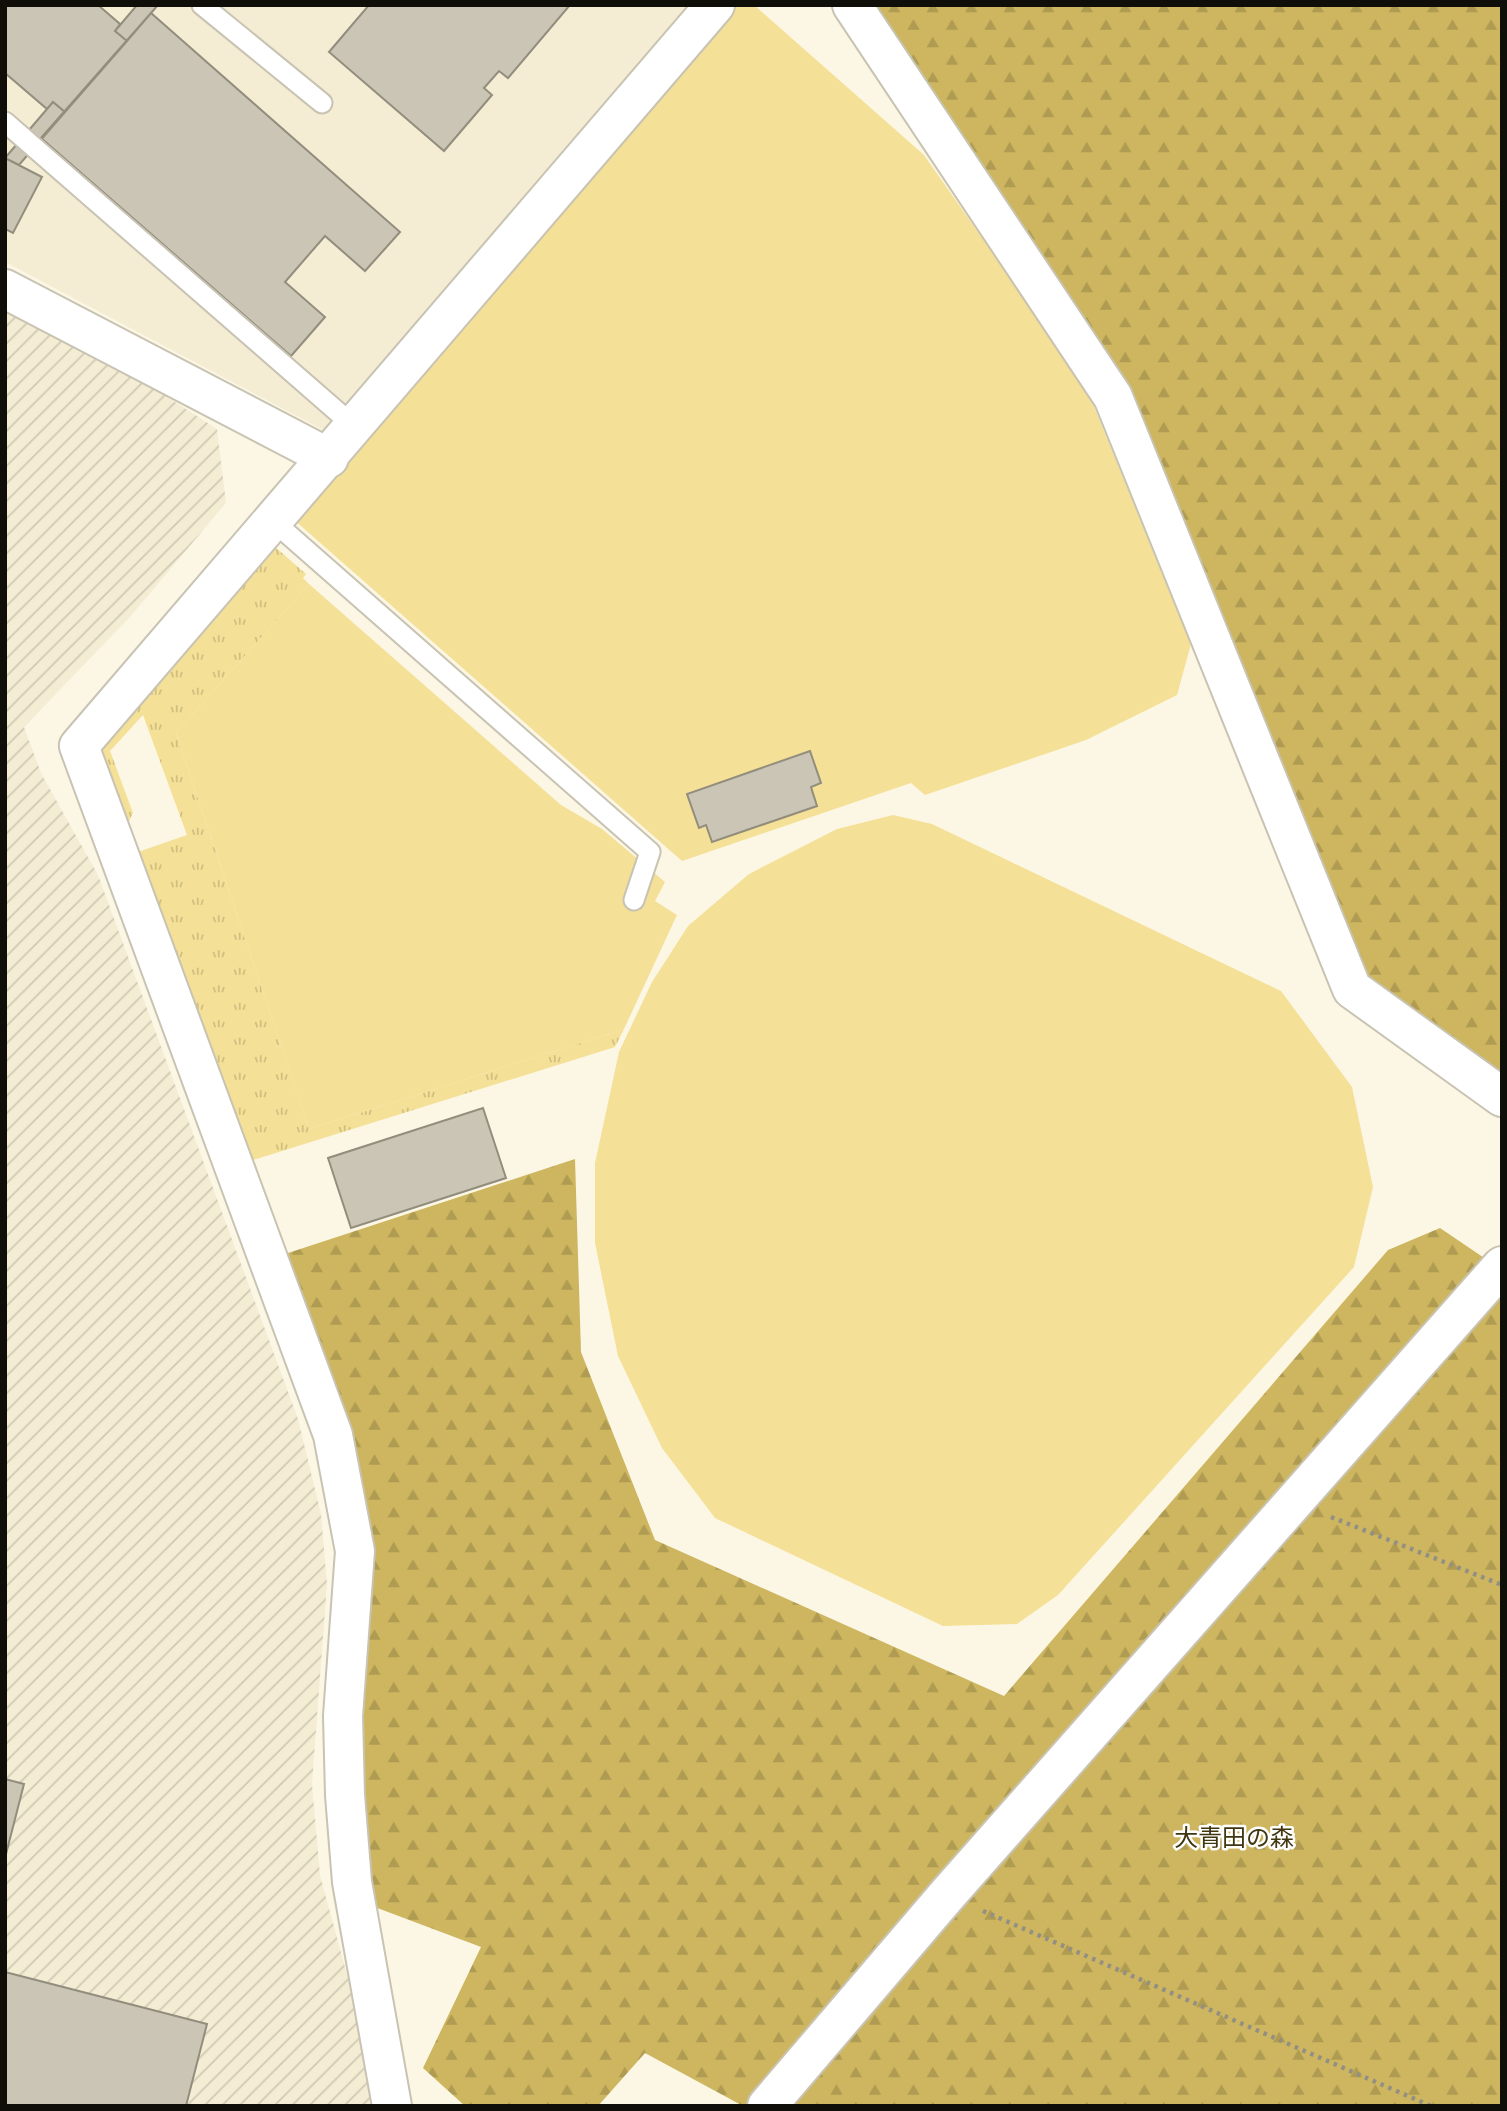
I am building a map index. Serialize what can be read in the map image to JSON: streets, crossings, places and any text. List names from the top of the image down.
{
  "parks": ["大青田の森"]
}
